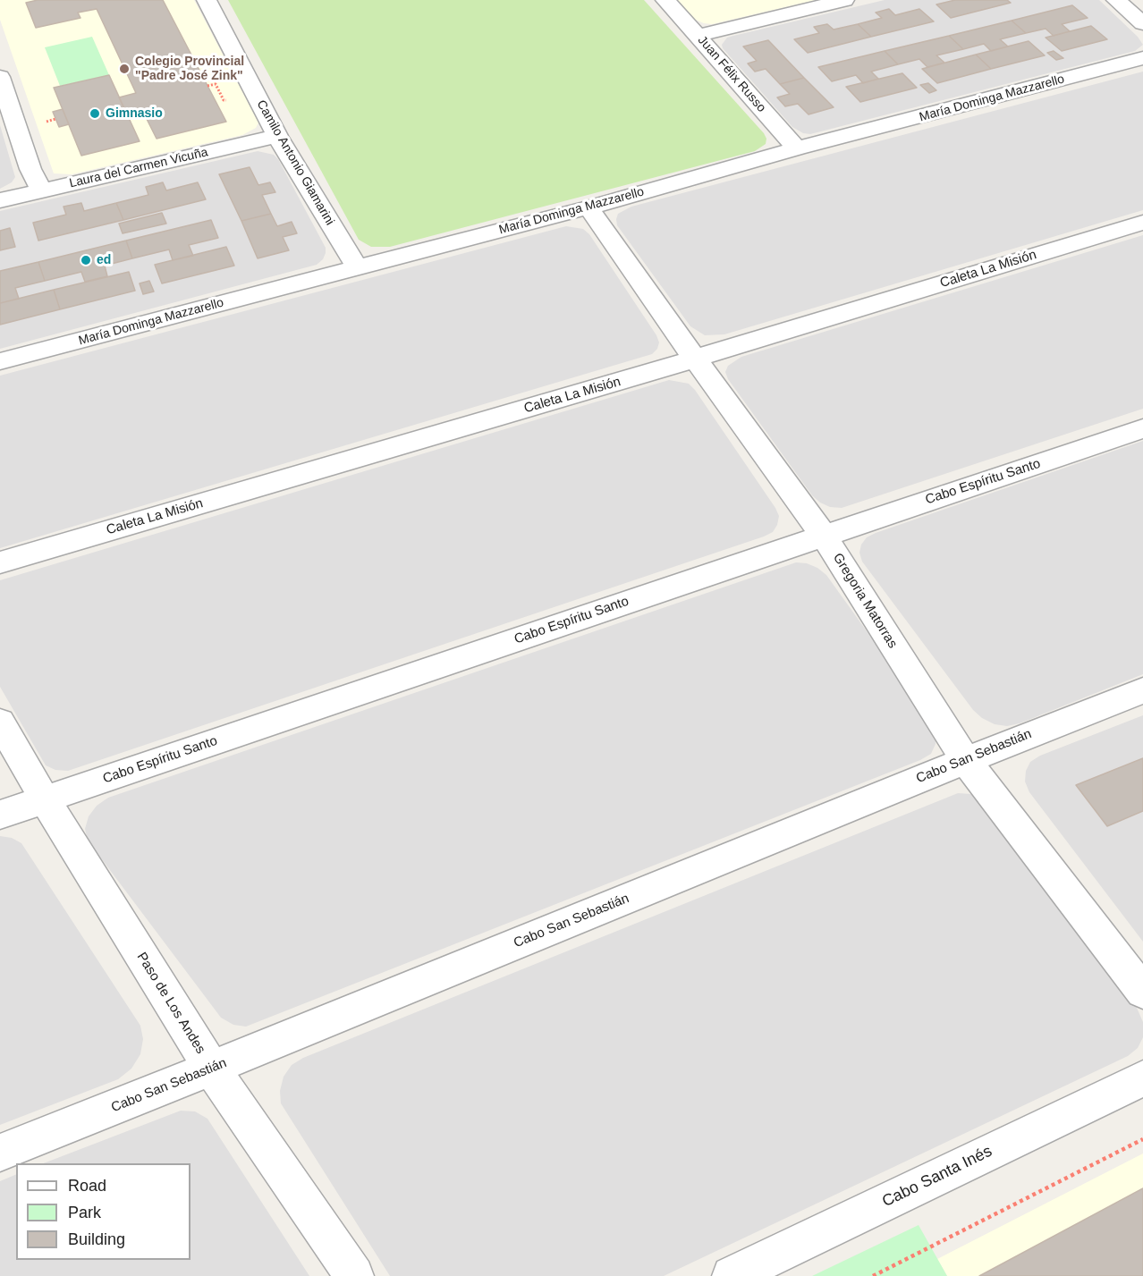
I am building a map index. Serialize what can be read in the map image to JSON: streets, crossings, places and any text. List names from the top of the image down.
{
  "streets": {
    "street": [
      "Juan Félix Russo",
      "María Dominga Mazzarello",
      "Camilo Antonio Giamarini",
      "Laura del Carmen Vicuña",
      "Caleta La Misión",
      "Cabo Espíritu Santo",
      "Gregoria Matorras",
      "Cabo San Sebastián",
      "Paso de Los Andes",
      "Cabo Santa Inés"
    ]
  },
  "crossings": [
    ["Juan Félix Russo", "María Dominga Mazzarello"],
    ["María Dominga Mazzarello", "Camilo Antonio Giamarini"],
    ["María Dominga Mazzarello", "Gregoria Matorras"],
    ["Camilo Antonio Giamarini", "Laura del Carmen Vicuña"],
    ["Caleta La Misión", "Gregoria Matorras"],
    ["Cabo Espíritu Santo", "Gregoria Matorras"],
    ["Cabo Espíritu Santo", "Paso de Los Andes"],
    ["Gregoria Matorras", "Cabo San Sebastián"],
    ["Cabo San Sebastián", "Paso de Los Andes"]
  ],
  "places": ["Colegio Provincial \"Padre José Zink\"", "Gimnasio", "ed"],
  "legend": ["Road", "Park", "Building"]
}
